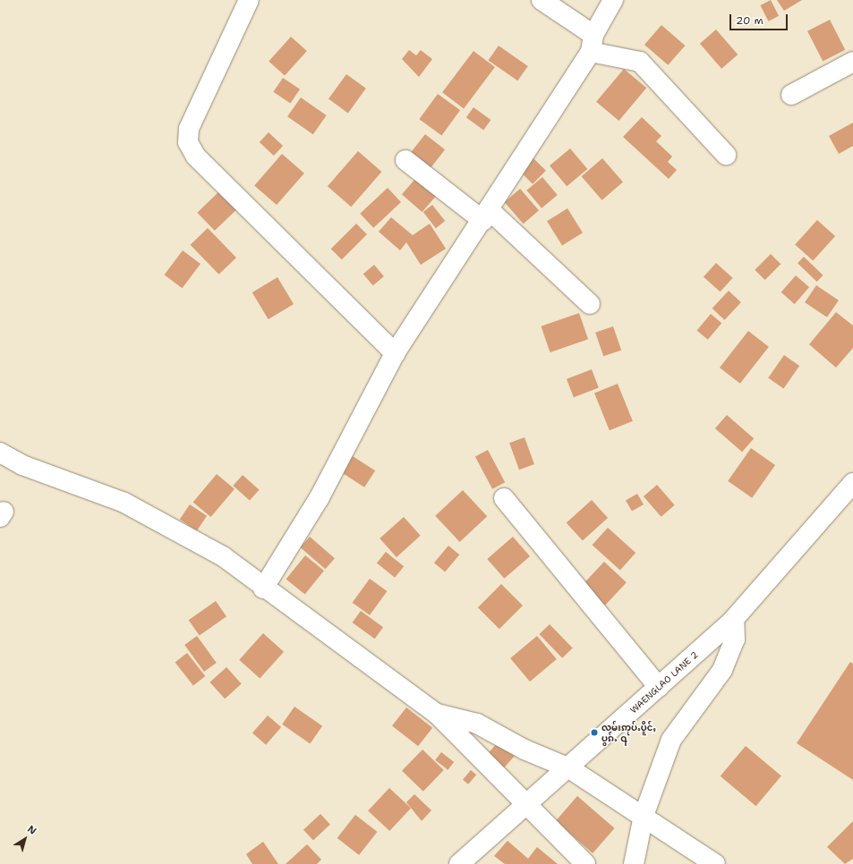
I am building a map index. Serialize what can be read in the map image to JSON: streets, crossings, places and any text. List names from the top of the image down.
{
  "streets": {
    "street": ["WAENGLAO LANE 2"]
  },
  "places": ["လုမ်းဢုပ်ႉပိူင်ႇ ပွၵ်ႉ ႖"],
  "scale_bar": "20 m",
  "north": "top right"
}
